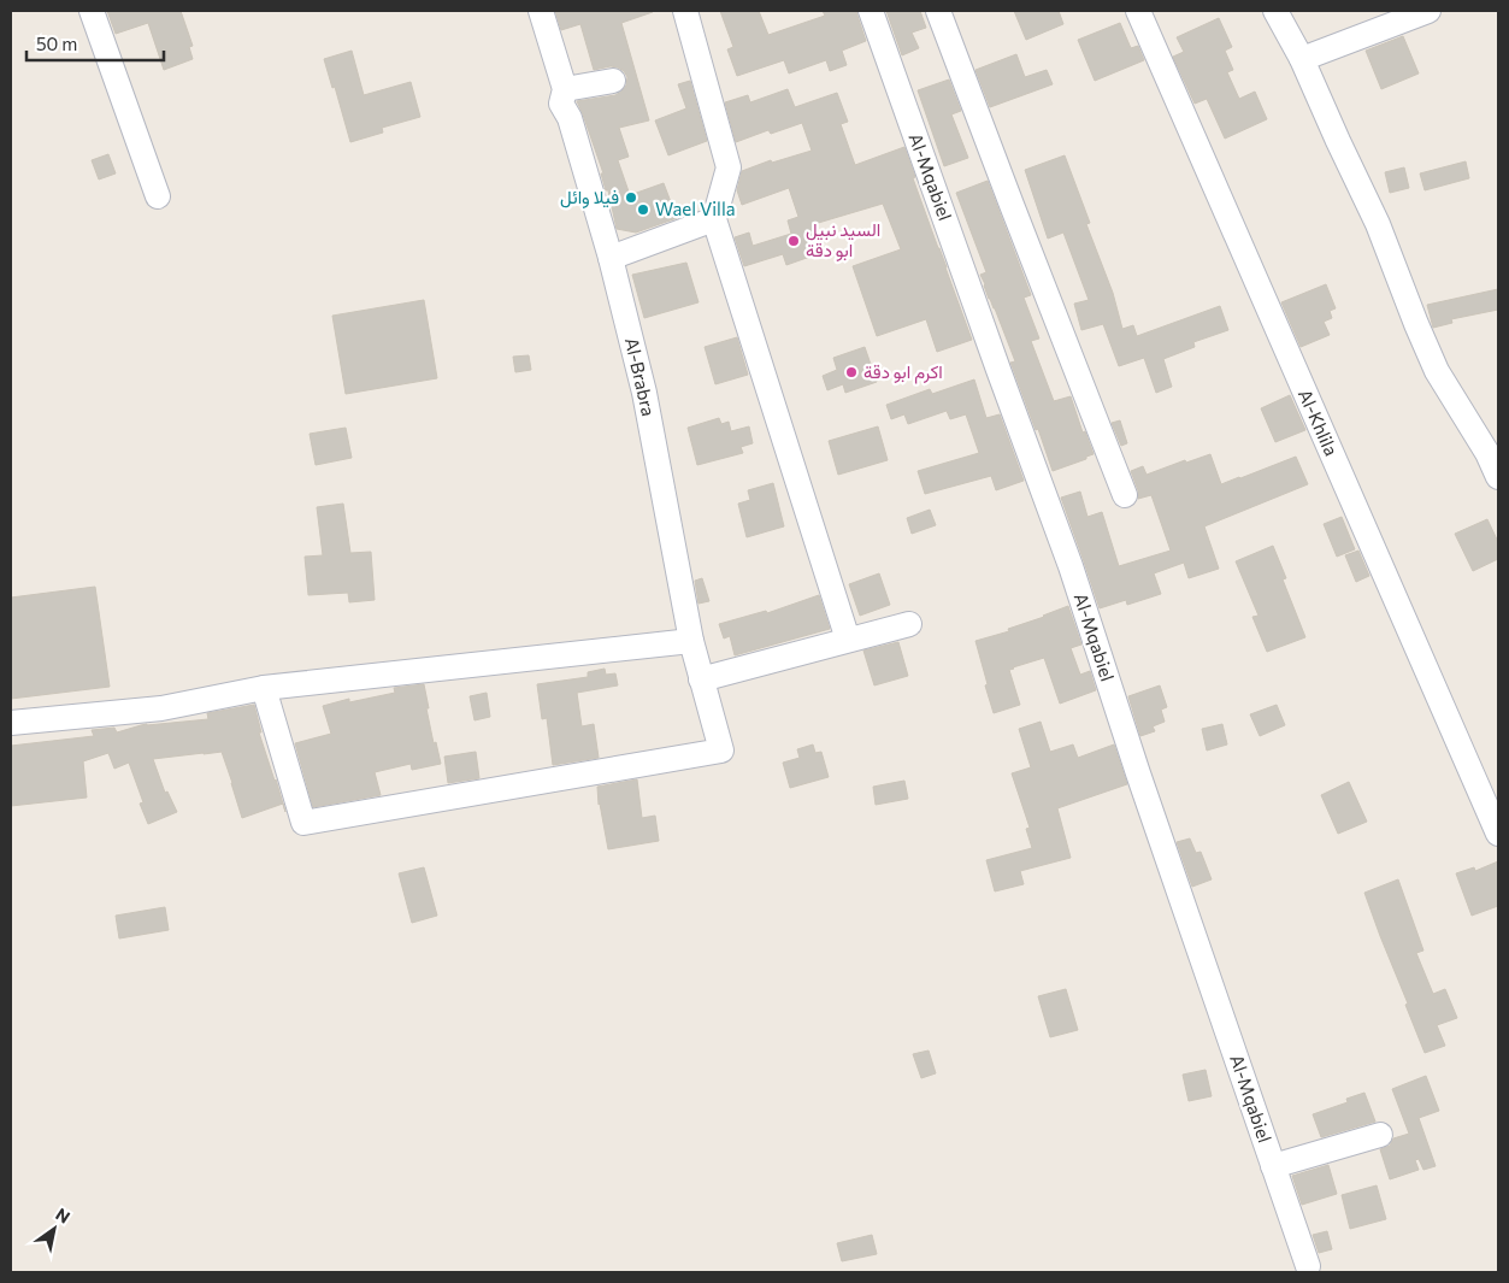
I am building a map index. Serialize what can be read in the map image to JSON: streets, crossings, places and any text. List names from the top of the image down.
{
  "streets": {
    "street": ["Al-Mqabiel", "Al-Brabra", "Al-Khlila"]
  },
  "places": [
    "فيلا وائل",
    "Wael Villa",
    "السيد نبيل ابو دقة",
    "اكرم ابو دقة"
  ],
  "scale_bar": "50 m",
  "north": "top right"
}
